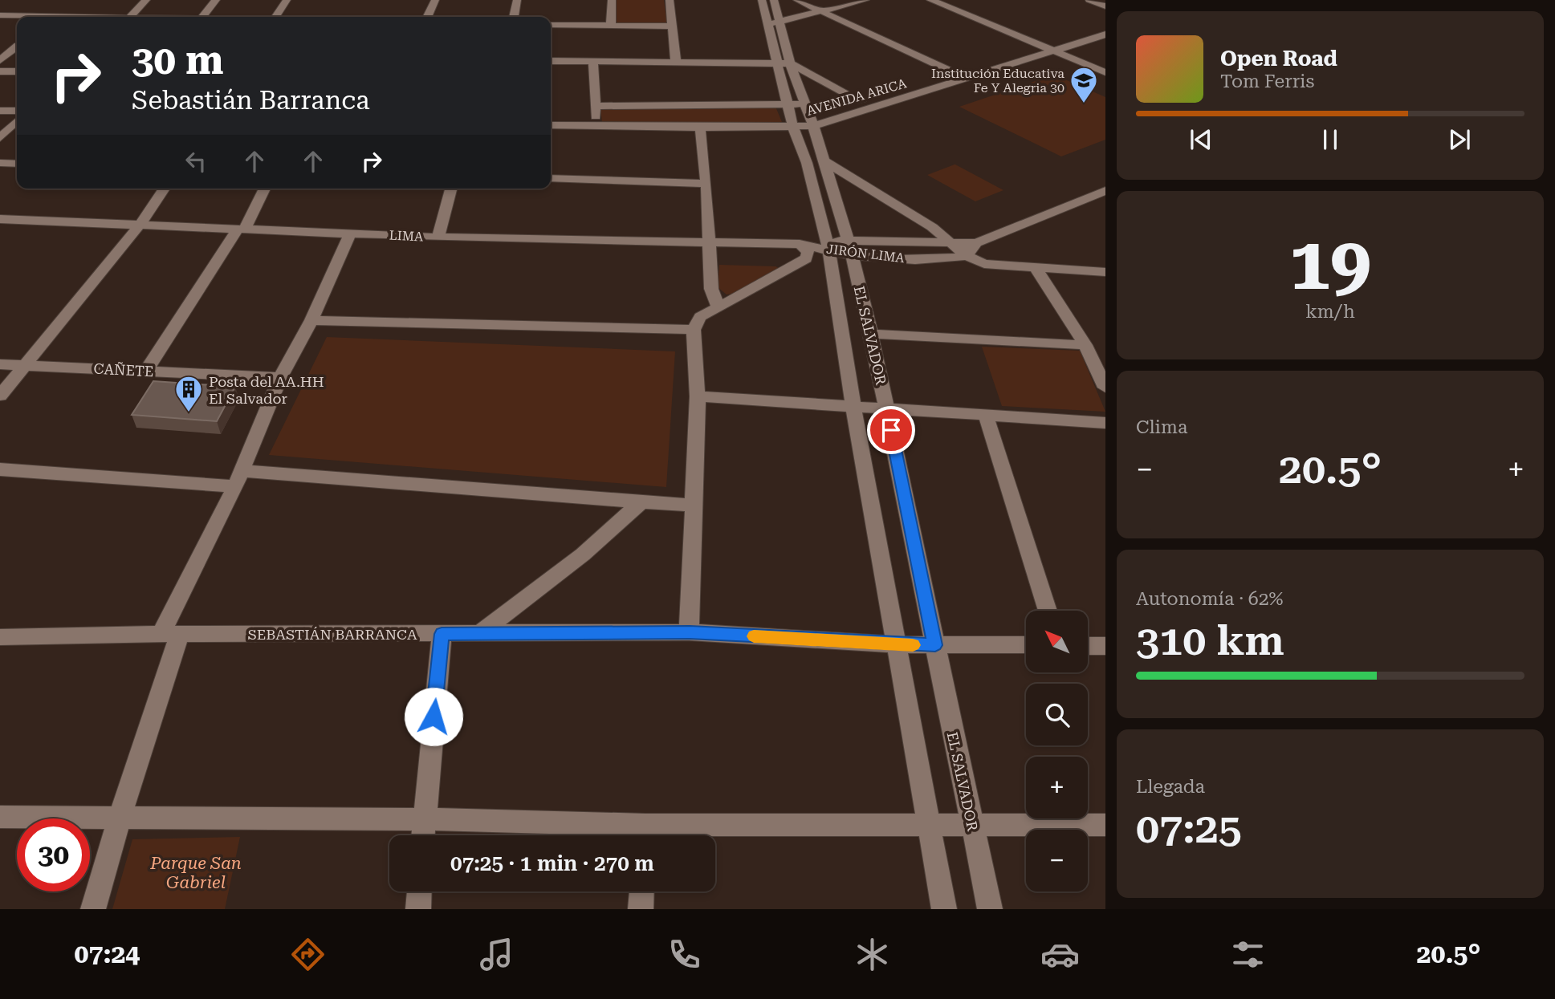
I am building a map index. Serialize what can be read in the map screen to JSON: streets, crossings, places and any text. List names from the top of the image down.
{
  "streets": {
    "street": [
      "AVENIDA ARICA",
      "LIMA",
      "JIRÓN LIMA",
      "EL SALVADOR",
      "CAÑETE",
      "SEBASTIÁN BARRANCA"
    ]
  },
  "crossings": [
    ["AVENIDA ARICA", "EL SALVADOR"],
    ["LIMA", "JIRÓN LIMA"],
    ["LIMA", "EL SALVADOR"],
    ["JIRÓN LIMA", "EL SALVADOR"],
    ["EL SALVADOR", "SEBASTIÁN BARRANCA"]
  ],
  "parks": ["Parque San Gabriel"],
  "places": {
    "school or university": ["Institución Educativa Fe Y Alegria 30"],
    "building": ["Posta del AA.HH El Salvador"]
  },
  "north": "top left",
  "page": {
    "turn": ["30 m", "Sebastián Barranca"],
    "song": ["Open Road", "Tom Ferris"],
    "tile": [
      ["19", "km/h"],
      "Clima",
      ["Autonomía · 62%", "310 km"],
      ["Llegada", "07:25"]
    ],
    "heat": ["−", "20.5°", "+"],
    "map_buttons": ["+", "−"],
    "limit": "30",
    "trip": "07:25 · 1 min · 270 m",
    "tabs": ["07:24", "20.5°"]
  }
}
